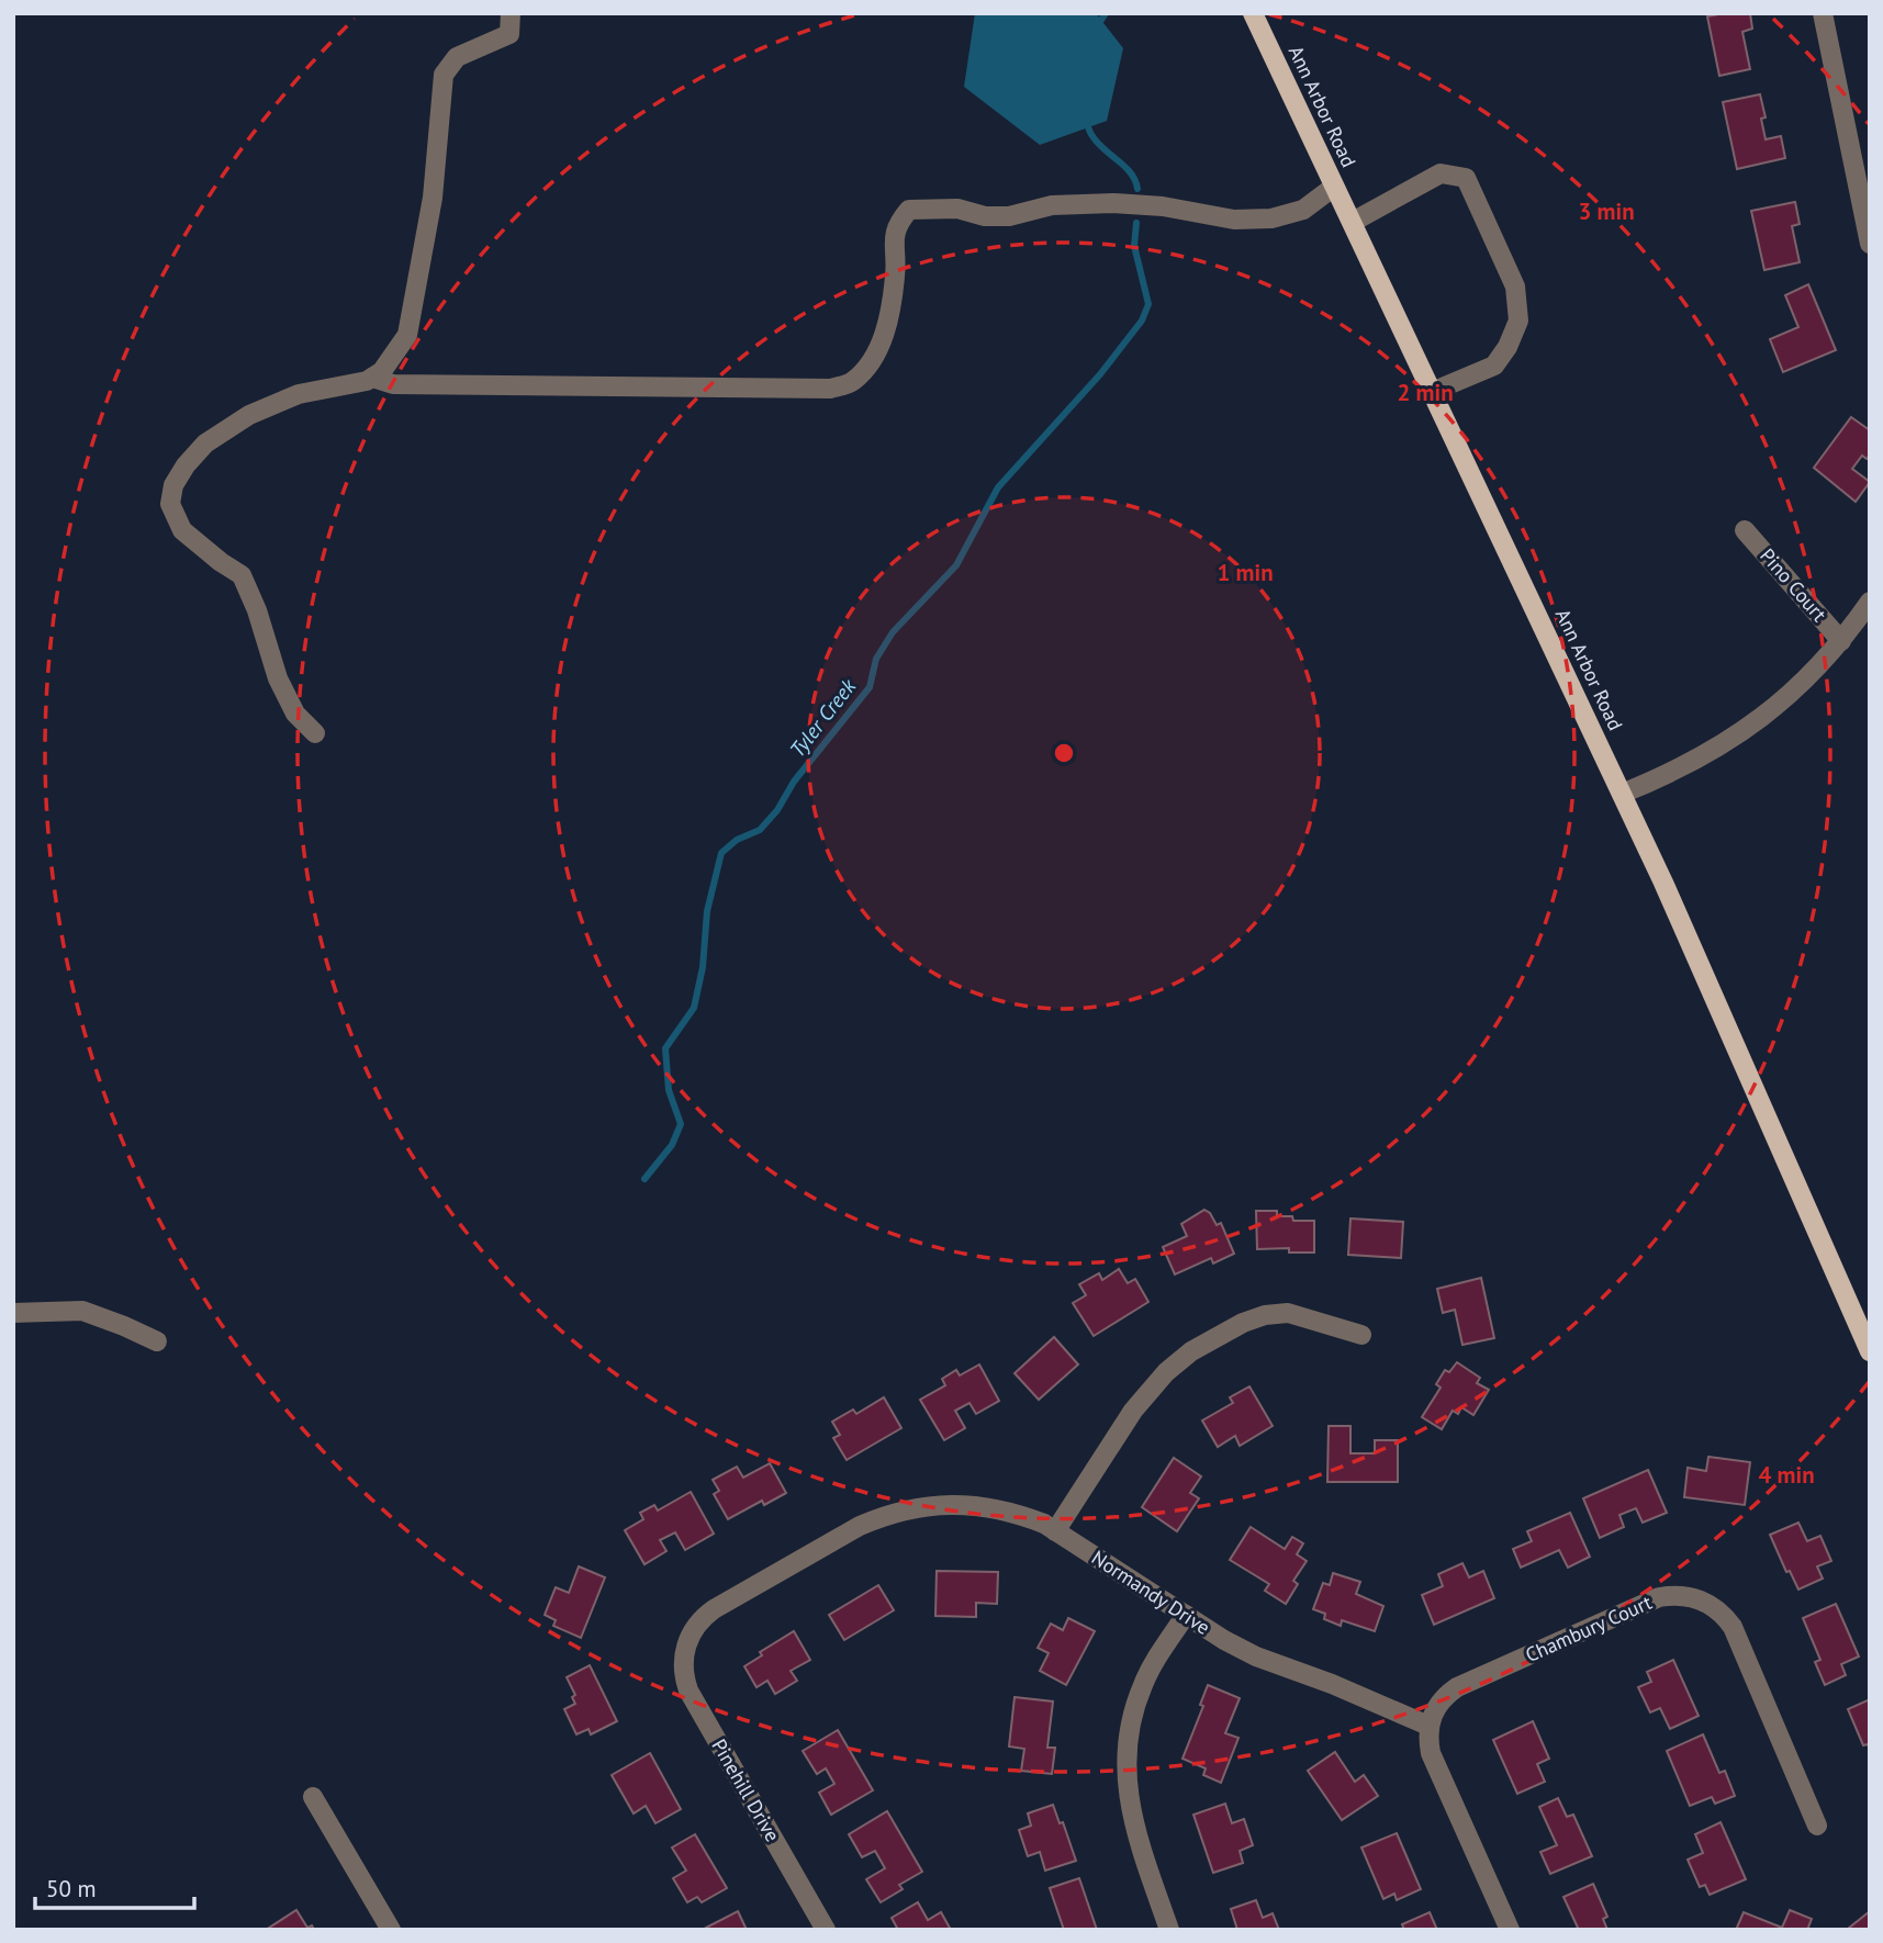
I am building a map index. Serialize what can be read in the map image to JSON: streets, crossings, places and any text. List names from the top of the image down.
{
  "streets": {
    "main road": ["Ann Arbor Road"],
    "street": [
      "Pino Court",
      "Normandy Drive",
      "Chambury Court",
      "Pinehill Drive"
    ]
  },
  "crossings": [
    ["Normandy Drive", "Chambury Court"],
    ["Normandy Drive", "Pinehill Drive"]
  ],
  "water": ["Tyler Creek"],
  "scale_bar": "50 m",
  "rings": [
    "3 min",
    "2 min",
    "1 min",
    "4 min"
  ]
}
